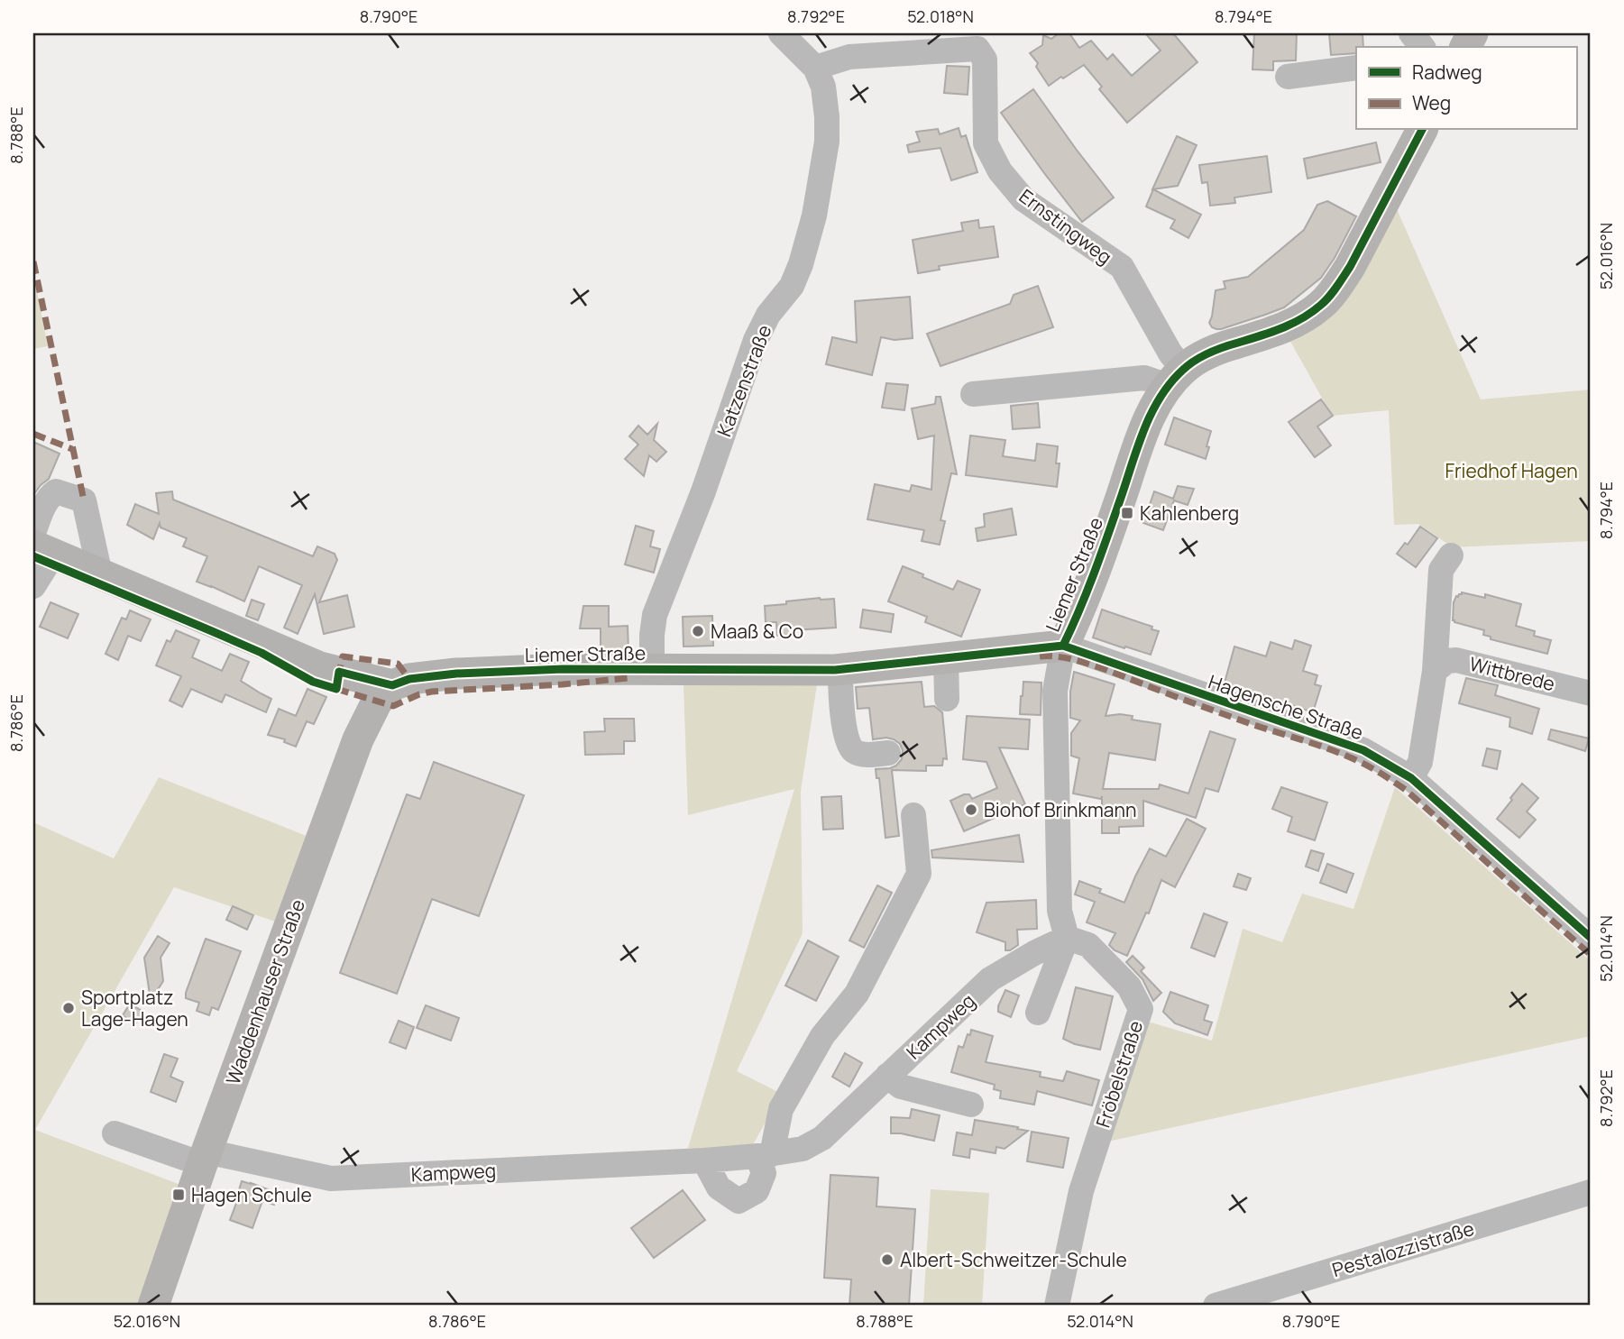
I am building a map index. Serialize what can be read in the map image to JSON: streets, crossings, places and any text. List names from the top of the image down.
{
  "streets": {
    "main road": ["Liemer Straße", "Waddenhauser Straße"],
    "street": [
      "Ernstingweg",
      "Katzenstraße",
      "Wittbrede",
      "Hagensche Straße",
      "Kampweg",
      "Fröbelstraße",
      "Pestalozzistraße"
    ]
  },
  "crossings": [
    ["Ernstingweg", "Katzenstraße"],
    ["Ernstingweg", "Liemer Straße"],
    ["Katzenstraße", "Liemer Straße"],
    ["Liemer Straße", "Hagensche Straße"],
    ["Liemer Straße", "Waddenhauser Straße"],
    ["Waddenhauser Straße", "Kampweg"],
    ["Kampweg", "Fröbelstraße"]
  ],
  "parks": ["Friedhof Hagen"],
  "places": {
    "transit": ["Kahlenberg", "Hagen Schule"],
    "other": [
      "Maaß & Co",
      "Biohof Brinkmann",
      "Sportplatz Lage-Hagen",
      "Albert-Schweitzer-Schule"
    ]
  },
  "legend": ["Radweg", "Weg"],
  "coordinates": [
    "8.790°E",
    "8.792°E",
    "52.018°N",
    "8.794°E",
    "8.788°E",
    "52.016°N",
    "8.786°E",
    "52.014°N"
  ]
}
